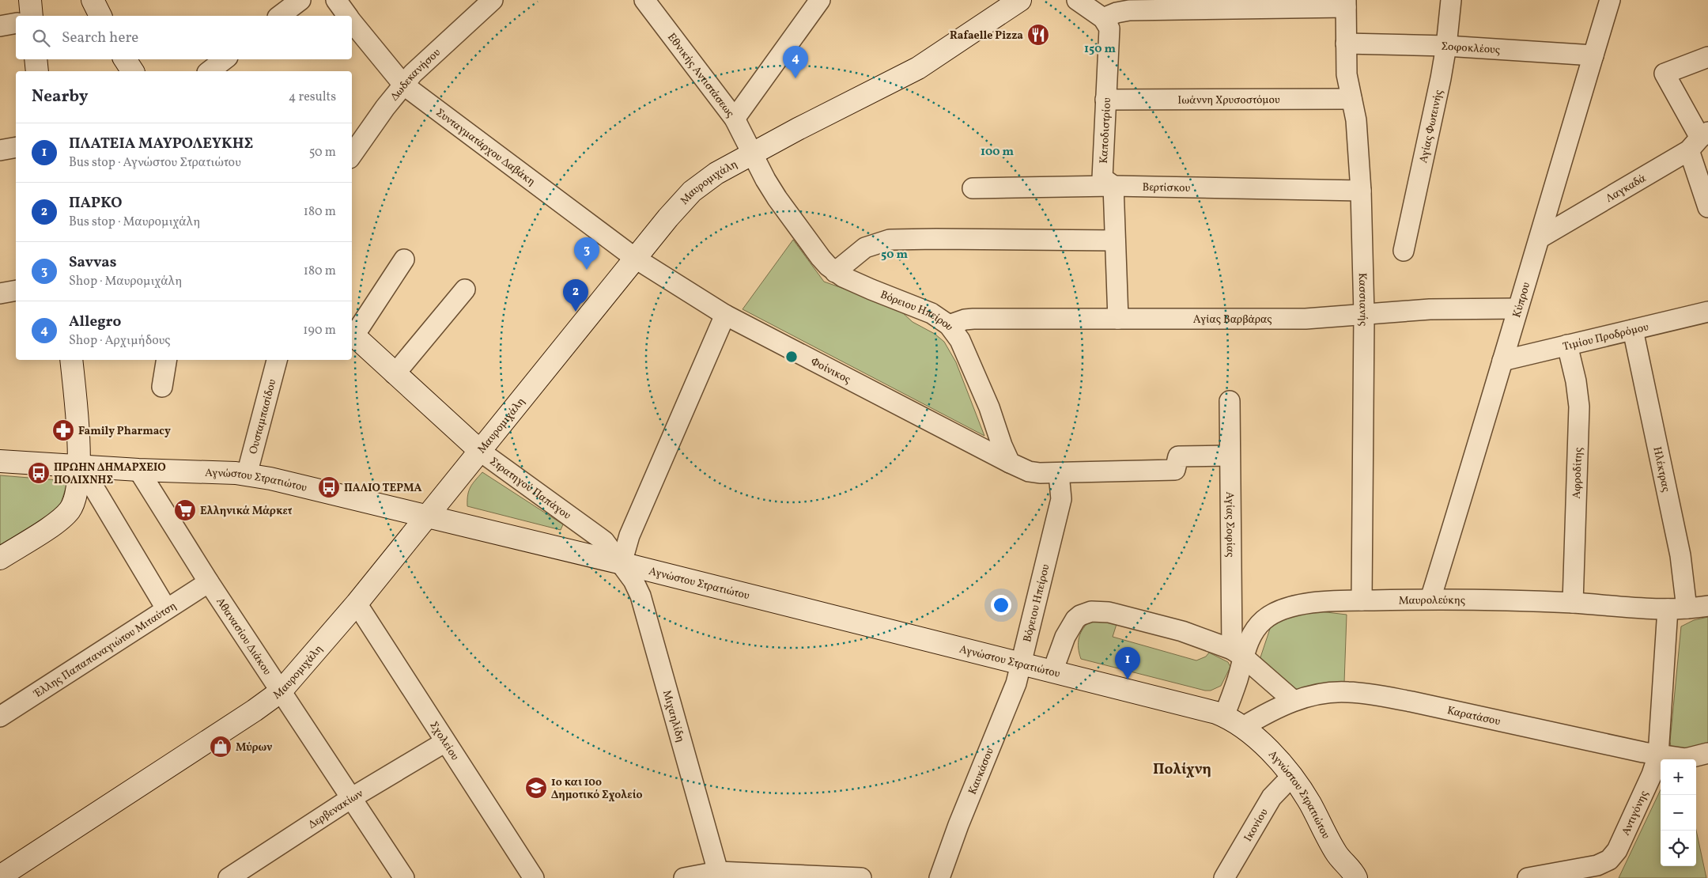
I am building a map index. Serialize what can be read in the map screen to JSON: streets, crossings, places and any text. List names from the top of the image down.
{
  "streets": {
    "street": [
      "Σοφοκλέους",
      "Δωδεκανήσου",
      "Εθνικής Αντιστάσεως",
      "Ιωάννη Χρυσοστόμου",
      "Αγίας Φωτεινής",
      "Καποδιστρίου",
      "Συνταγματάρχου Δαβάκη",
      "Μαυρομιχάλη",
      "Βερτίσκου",
      "Λαγκαδά",
      "Κασσιανής",
      "Κύπρου",
      "Βόρειου Ηπείρου",
      "Αγίας Βαρβάρας",
      "Τιμίου Προδρόμου",
      "Φοίνικος",
      "Ουσταμπασίδου",
      "Ηλέκτρας",
      "Αφροδίτης",
      "Αγνώστου Στρατιώτου",
      "Στρατηγού Παπάγου",
      "Αγίας Σοφίας",
      "Μαυρολεύκης",
      "Αθανασίου Διάκου",
      "Έλλης Παπαπαναγιώτου Μιταύτση",
      "Καρατάσου",
      "Μιχαηλίδη",
      "Σχολείου",
      "Καυκάσου",
      "Δερβενακίων",
      "Αντιγόνης",
      "Ικονίου"
    ]
  },
  "crossings": [
    ["Σοφοκλέους", "Αγίας Φωτεινής"],
    ["Σοφοκλέους", "Κασσιανής"],
    ["Σοφοκλέους", "Κύπρου"],
    ["Δωδεκανήσου", "Συνταγματάρχου Δαβάκη"],
    ["Εθνικής Αντιστάσεως", "Μαυρομιχάλη"],
    ["Εθνικής Αντιστάσεως", "Βόρειου Ηπείρου"],
    ["Ιωάννη Χρυσοστόμου", "Καποδιστρίου"],
    ["Ιωάννη Χρυσοστόμου", "Κασσιανής"],
    ["Καποδιστρίου", "Βερτίσκου"],
    ["Συνταγματάρχου Δαβάκη", "Μαυρομιχάλη"],
    ["Συνταγματάρχου Δαβάκη", "Φοίνικος"],
    ["Μαυρομιχάλη", "Βόρειου Ηπείρου"],
    ["Μαυρομιχάλη", "Φοίνικος"],
    ["Μαυρομιχάλη", "Αγνώστου Στρατιώτου"],
    ["Μαυρομιχάλη", "Στρατηγού Παπάγου"],
    ["Μαυρομιχάλη", "Αθανασίου Διάκου"],
    ["Μαυρομιχάλη", "Σχολείου"],
    ["Βερτίσκου", "Κασσιανής"],
    ["Λαγκαδά", "Κύπρου"],
    ["Κασσιανής", "Αγίας Βαρβάρας"],
    ["Κασσιανής", "Μαυρολεύκης"],
    ["Κύπρου", "Αγίας Βαρβάρας"],
    ["Κύπρου", "Τιμίου Προδρόμου"],
    ["Κύπρου", "Μαυρολεύκης"],
    ["Βόρειου Ηπείρου", "Αγίας Βαρβάρας"],
    ["Βόρειου Ηπείρου", "Φοίνικος"],
    ["Βόρειου Ηπείρου", "Αγνώστου Στρατιώτου"],
    ["Βόρειου Ηπείρου", "Καυκάσου"],
    ["Τιμίου Προδρόμου", "Ηλέκτρας"],
    ["Τιμίου Προδρόμου", "Αφροδίτης"],
    ["Ουσταμπασίδου", "Αγνώστου Στρατιώτου"],
    ["Ηλέκτρας", "Μαυρολεύκης"],
    ["Ηλέκτρας", "Αντιγόνης"],
    ["Αφροδίτης", "Μαυρολεύκης"],
    ["Αγνώστου Στρατιώτου", "Στρατηγού Παπάγου"],
    ["Αγνώστου Στρατιώτου", "Μαυρολεύκης"],
    ["Αγνώστου Στρατιώτου", "Αθανασίου Διάκου"],
    ["Αγνώστου Στρατιώτου", "Καρατάσου"],
    ["Αγνώστου Στρατιώτου", "Μιχαηλίδη"],
    ["Αγνώστου Στρατιώτου", "Καυκάσου"],
    ["Αγνώστου Στρατιώτου", "Ικονίου"],
    ["Στρατηγού Παπάγου", "Μιχαηλίδη"],
    ["Αγίας Σοφίας", "Μαυρολεύκης"],
    ["Μαυρολεύκης", "Αντιγόνης"],
    ["Αθανασίου Διάκου", "Έλλης Παπαπαναγιώτου Μιταύτση"],
    ["Αθανασίου Διάκου", "Δερβενακίων"],
    ["Καρατάσου", "Αντιγόνης"],
    ["Σχολείου", "Δερβενακίων"]
  ],
  "districts": ["Πολίχνη"],
  "places": {
    "restaurant": ["Rafaelle Pizza"],
    "pharmacy": ["Family Pharmacy"],
    "bus stop": ["ΠΡΩΗΝ ΔΗΜΑΡΧΕΙΟ ΠΟΛΙΧΝΗΣ", "ΠΑΛΙΟ ΤΕΡΜΑ"],
    "supermarket": ["Ελληνικά Μάρκετ"],
    "shop": ["Μύρων"],
    "school or university": ["1ο και 10ο Δημοτικό Σχολείο"]
  },
  "page": {
    "search": "Search here",
    "pins": [
      "4",
      "3",
      "2",
      "1"
    ],
    "heading": ["Nearby", "4 results"],
    "list": [
      {
        "mark": "1",
        "name": "ΠΛΑΤΕΙΑ ΜΑΥΡΟΛΕΥΚΗΣ",
        "note": "Bus stop · Αγνώστου Στρατιώτου",
        "value": "50 m"
      },
      {
        "mark": "2",
        "name": "ΠΑΡΚΟ",
        "note": "Bus stop · Μαυρομιχάλη",
        "value": "180 m"
      },
      {
        "mark": "3",
        "name": "Savvas",
        "note": "Shop · Μαυρομιχάλη",
        "value": "180 m"
      },
      {
        "mark": "4",
        "name": "Allegro",
        "note": "Shop · Αρχιμήδους",
        "value": "190 m"
      }
    ],
    "map_buttons": ["+", "−"]
  },
  "rings": ["150 m", "100 m", "50 m"]
}
